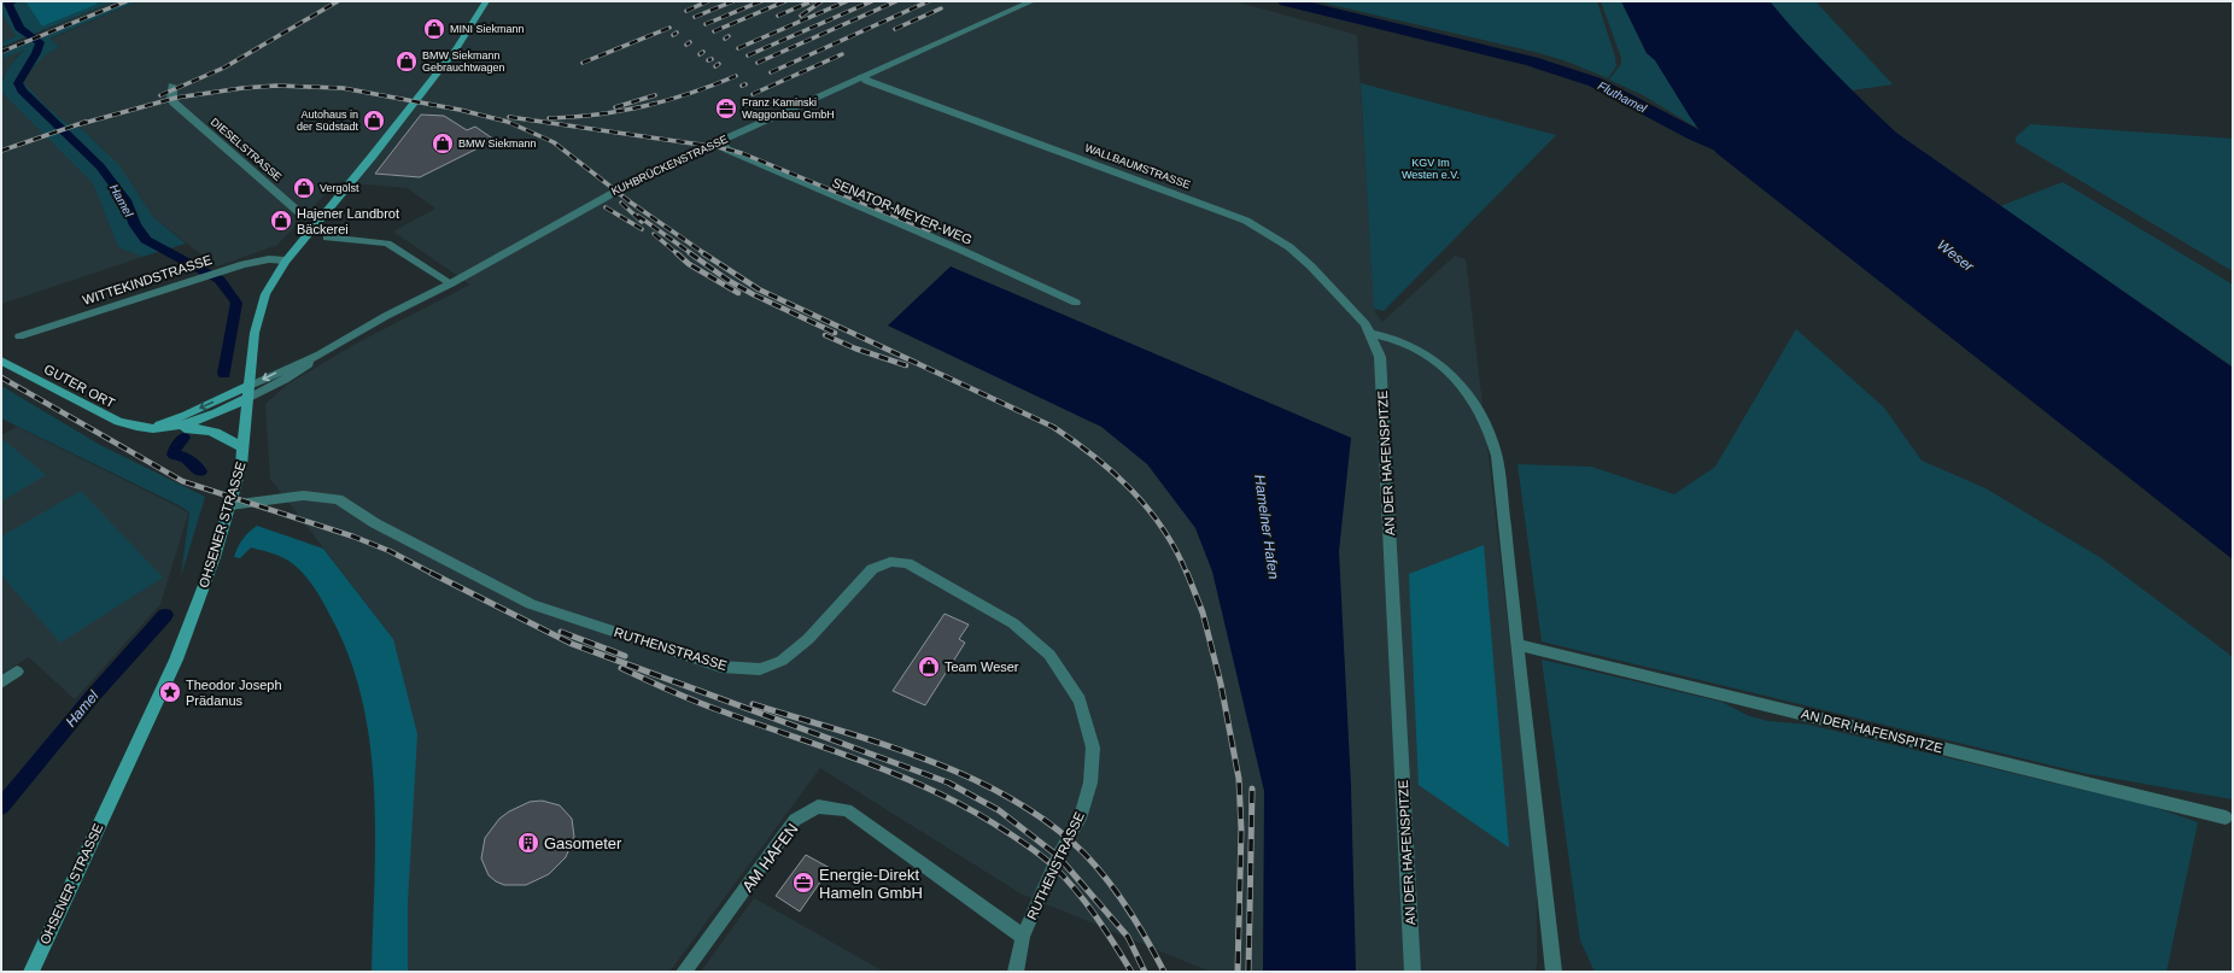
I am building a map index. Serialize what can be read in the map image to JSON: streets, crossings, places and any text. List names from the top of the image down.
{
  "streets": {
    "main road": ["GUTER ORT", "OHSENER STRASSE"],
    "street": [
      "DIESELSTRASSE",
      "KUHBRÜCKENSTRASSE",
      "WALLBAUMSTRASSE",
      "SENATOR-MEYER-WEG",
      "WITTEKINDSTRASSE",
      "AN DER HAFENSPITZE",
      "RUTHENSTRASSE",
      "AM HAFEN"
    ]
  },
  "crossings": [
    ["DIESELSTRASSE", "OHSENER STRASSE"],
    ["KUHBRÜCKENSTRASSE", "WALLBAUMSTRASSE"],
    ["KUHBRÜCKENSTRASSE", "SENATOR-MEYER-WEG"],
    ["KUHBRÜCKENSTRASSE", "GUTER ORT"],
    ["KUHBRÜCKENSTRASSE", "OHSENER STRASSE"],
    ["WALLBAUMSTRASSE", "AN DER HAFENSPITZE"],
    ["WITTEKINDSTRASSE", "OHSENER STRASSE"],
    ["GUTER ORT", "OHSENER STRASSE"],
    ["OHSENER STRASSE", "RUTHENSTRASSE"],
    ["RUTHENSTRASSE", "AM HAFEN"]
  ],
  "water": [
    "Fluthamel",
    "Hamel",
    "Weser",
    "Hamelner Hafen"
  ],
  "parks": ["KGV Im Westen e.V."],
  "places": {
    "shop": [
      "MINI Siekmann",
      "BMW Siekmann Gebrauchtwagen",
      "Autohaus in der Südstadt",
      "BMW Siekmann",
      "Vergölst",
      "Hajener Landbrot Bäckerei",
      "Team Weser"
    ],
    "office": ["Franz Kaminski Waggonbau GmbH", "Energie-Direkt Hameln GmbH"],
    "place": ["Theodor Joseph Prädanus"],
    "building": ["Gasometer"]
  }
}
